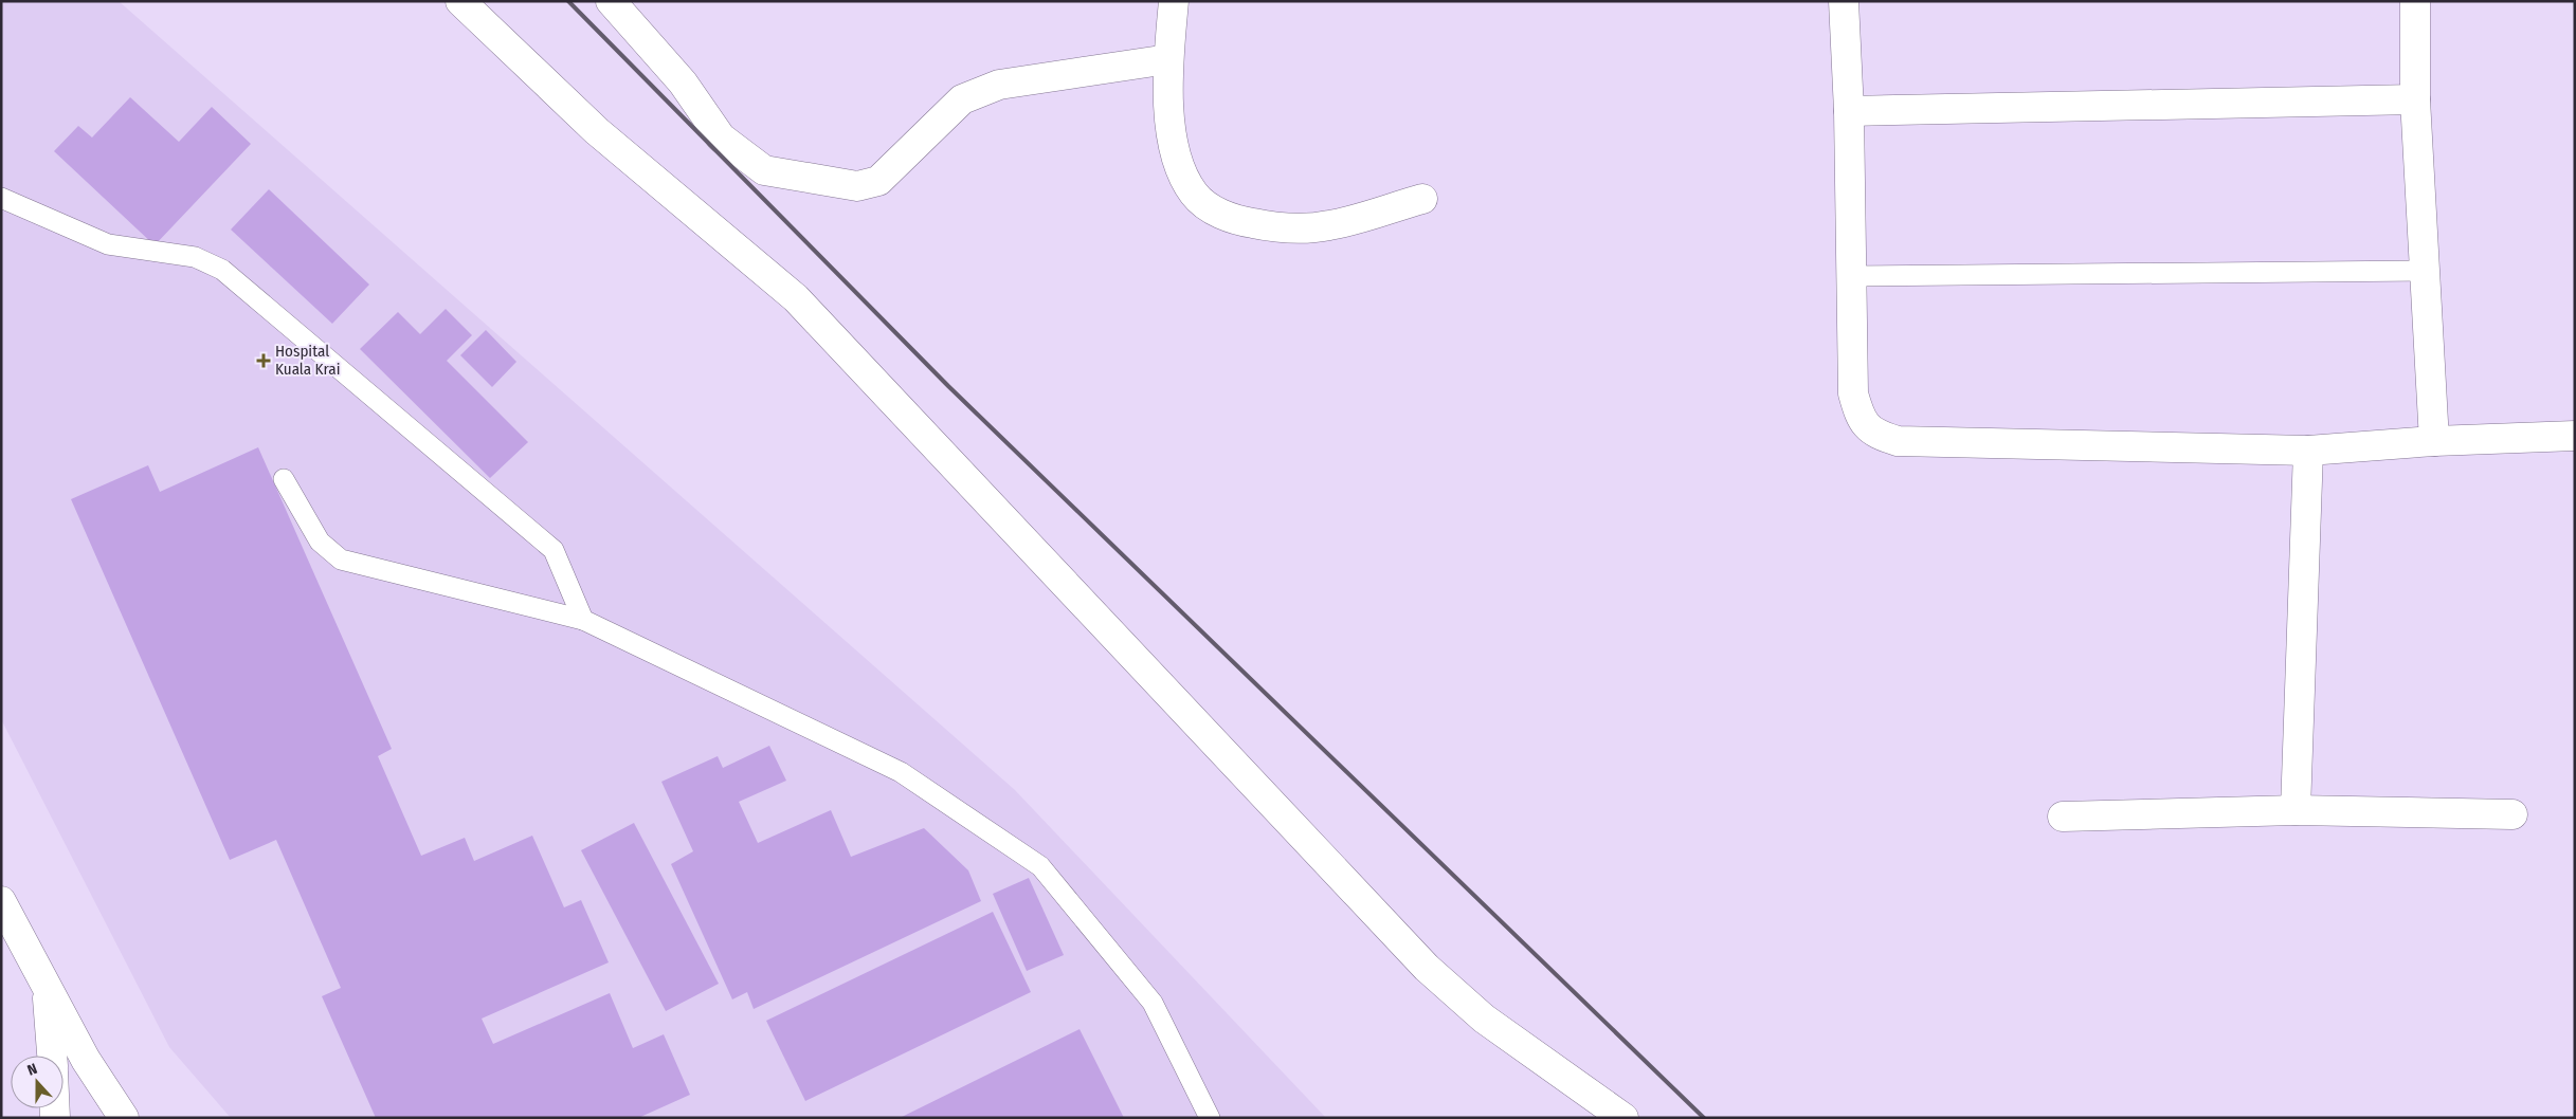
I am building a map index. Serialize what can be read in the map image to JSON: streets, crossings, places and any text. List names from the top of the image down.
{
  "places": {
    "health": ["Hospital Kuala Krai"]
  },
  "north": "top"
}
